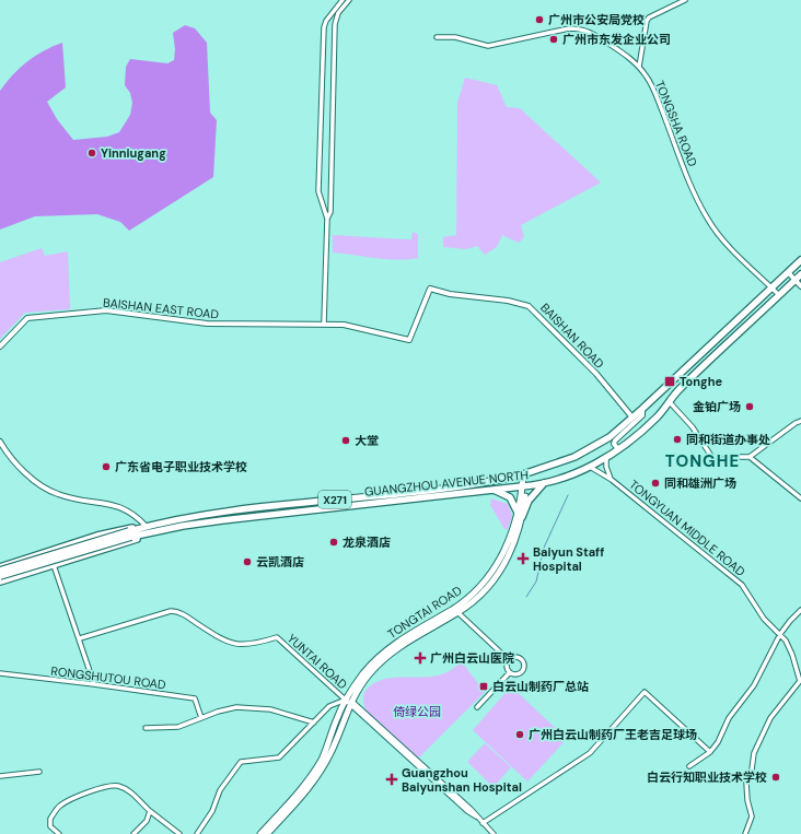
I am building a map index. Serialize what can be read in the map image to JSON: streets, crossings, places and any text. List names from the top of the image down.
{
  "streets": {
    "main road": ["GUANGZHOU AVENUE NORTH", "X271", "TONGTAI ROAD"],
    "street": [
      "TONGSHA ROAD",
      "BAISHAN EAST ROAD",
      "BAISHAN ROAD",
      "TONGYUAN MIDDLE ROAD",
      "YUNTAI ROAD",
      "RONGSHUTOU ROAD"
    ]
  },
  "crossings": [
    ["TONGSHA ROAD", "GUANGZHOU AVENUE NORTH"],
    ["BAISHAN EAST ROAD", "BAISHAN ROAD"],
    ["BAISHAN ROAD", "GUANGZHOU AVENUE NORTH"],
    ["GUANGZHOU AVENUE NORTH", "TONGYUAN MIDDLE ROAD"],
    ["GUANGZHOU AVENUE NORTH", "TONGTAI ROAD"],
    ["TONGTAI ROAD", "YUNTAI ROAD"]
  ],
  "districts": ["TONGHE"],
  "parks": ["倚绿公园"],
  "places": {
    "other": [
      "广州市公安局党校",
      "广州市东发企业公司",
      "Yinniugang",
      "金铂广场",
      "同和街道办事处",
      "大堂",
      "广东省电子职业技术学校",
      "同和雄洲广场",
      "龙泉酒店",
      "云凯酒店",
      "广州白云山制药厂王老吉足球场",
      "白云行知职业技术学校"
    ],
    "transit": ["Tonghe", "白云山制药厂总站"],
    "health": ["Baiyun Staff Hospital", "广州白云山医院", "Guangzhou Baiyunshan Hospital"]
  }
}
